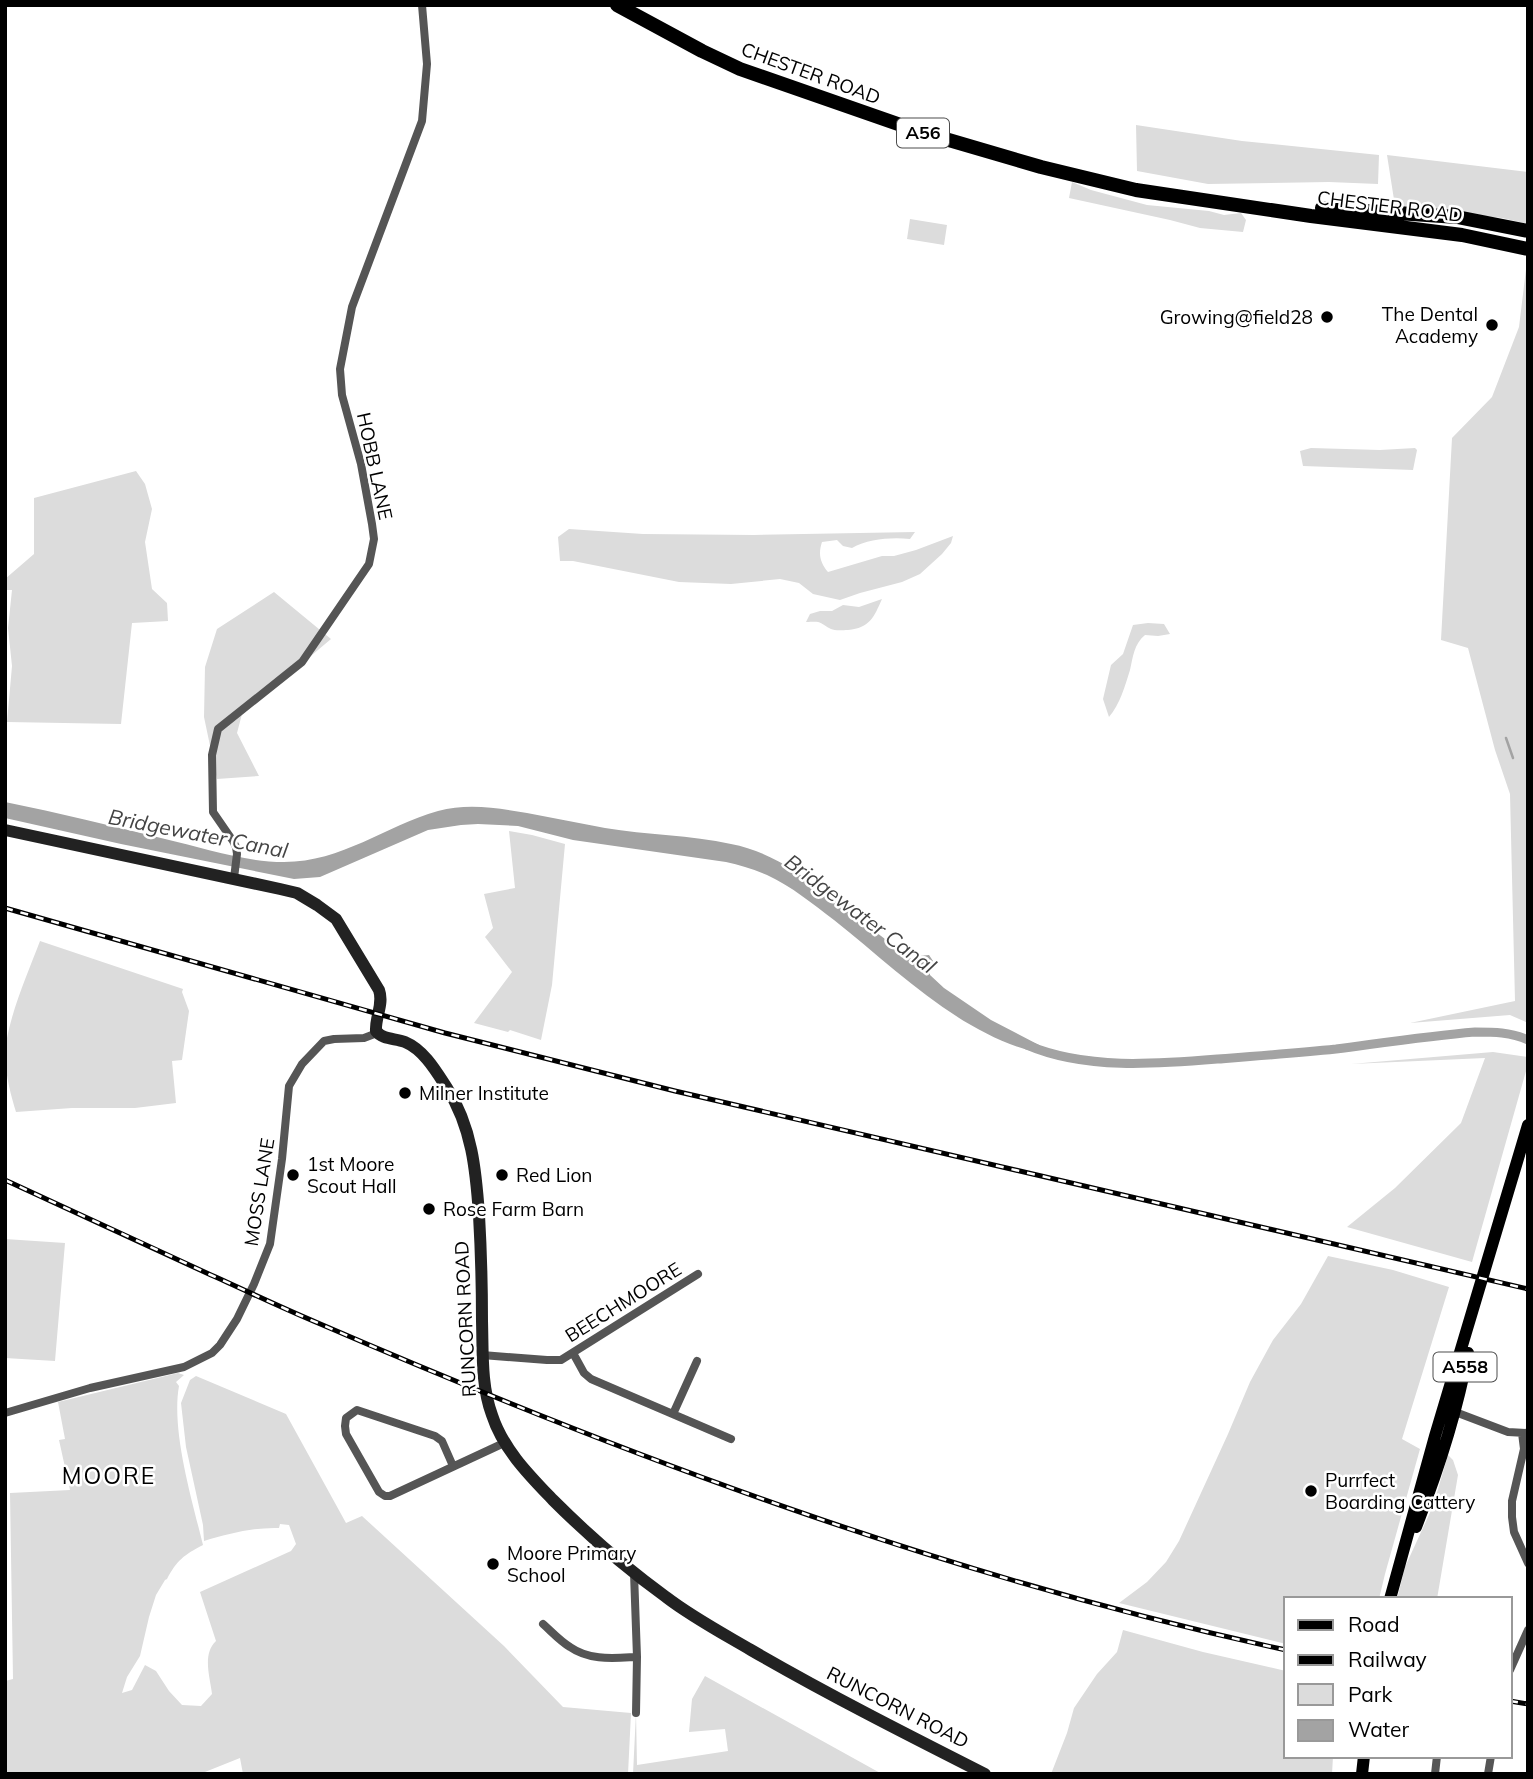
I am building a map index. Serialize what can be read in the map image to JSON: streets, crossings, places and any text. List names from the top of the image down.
{
  "streets": {
    "highway": ["CHESTER ROAD", "A56"],
    "main road": ["A558"],
    "street": [
      "HOBB LANE",
      "MOSS LANE",
      "BEECHMOORE",
      "RUNCORN ROAD"
    ]
  },
  "crossings": [
    ["MOSS LANE", "RUNCORN ROAD"],
    ["BEECHMOORE", "RUNCORN ROAD"]
  ],
  "districts": ["MOORE"],
  "water": ["Bridgewater Canal"],
  "places": [
    "Growing@field28",
    "The Dental Academy",
    "Milner Institute",
    "1st Moore Scout Hall",
    "Red Lion",
    "Rose Farm Barn",
    "Purrfect Boarding Cattery",
    "Moore Primary School"
  ],
  "legend": [
    "Road",
    "Railway",
    "Park",
    "Water"
  ]
}
